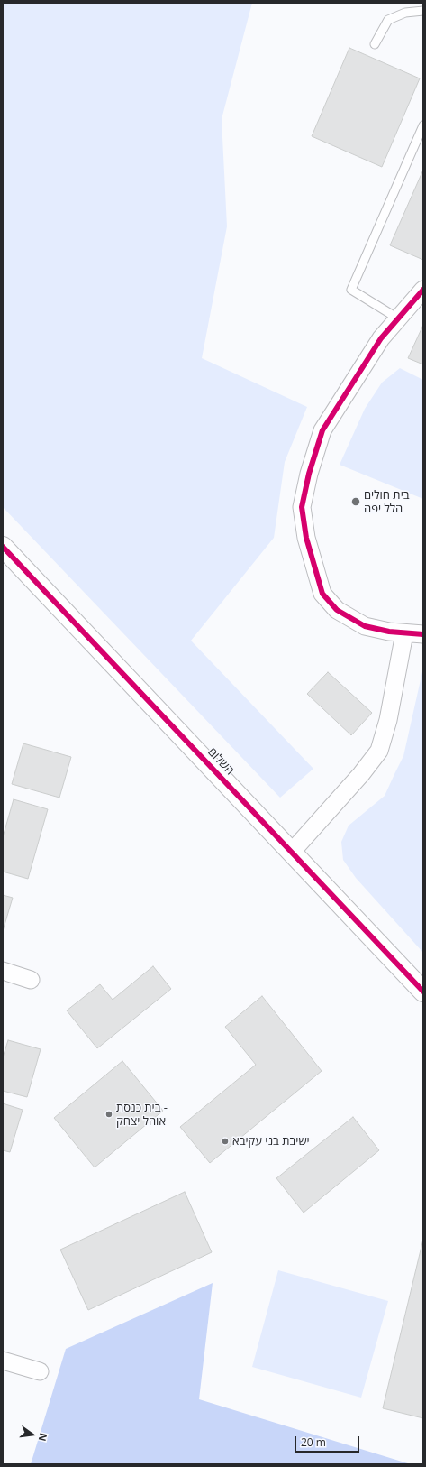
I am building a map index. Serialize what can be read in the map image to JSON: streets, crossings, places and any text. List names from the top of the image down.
{
  "streets": {
    "street": ["השלום"]
  },
  "places": ["בית חולים הלל יפה", "בית כנסת - אוהל יצחק", "ישיבת בני עקיבא"],
  "scale_bar": "20 m",
  "north": "right"
}
